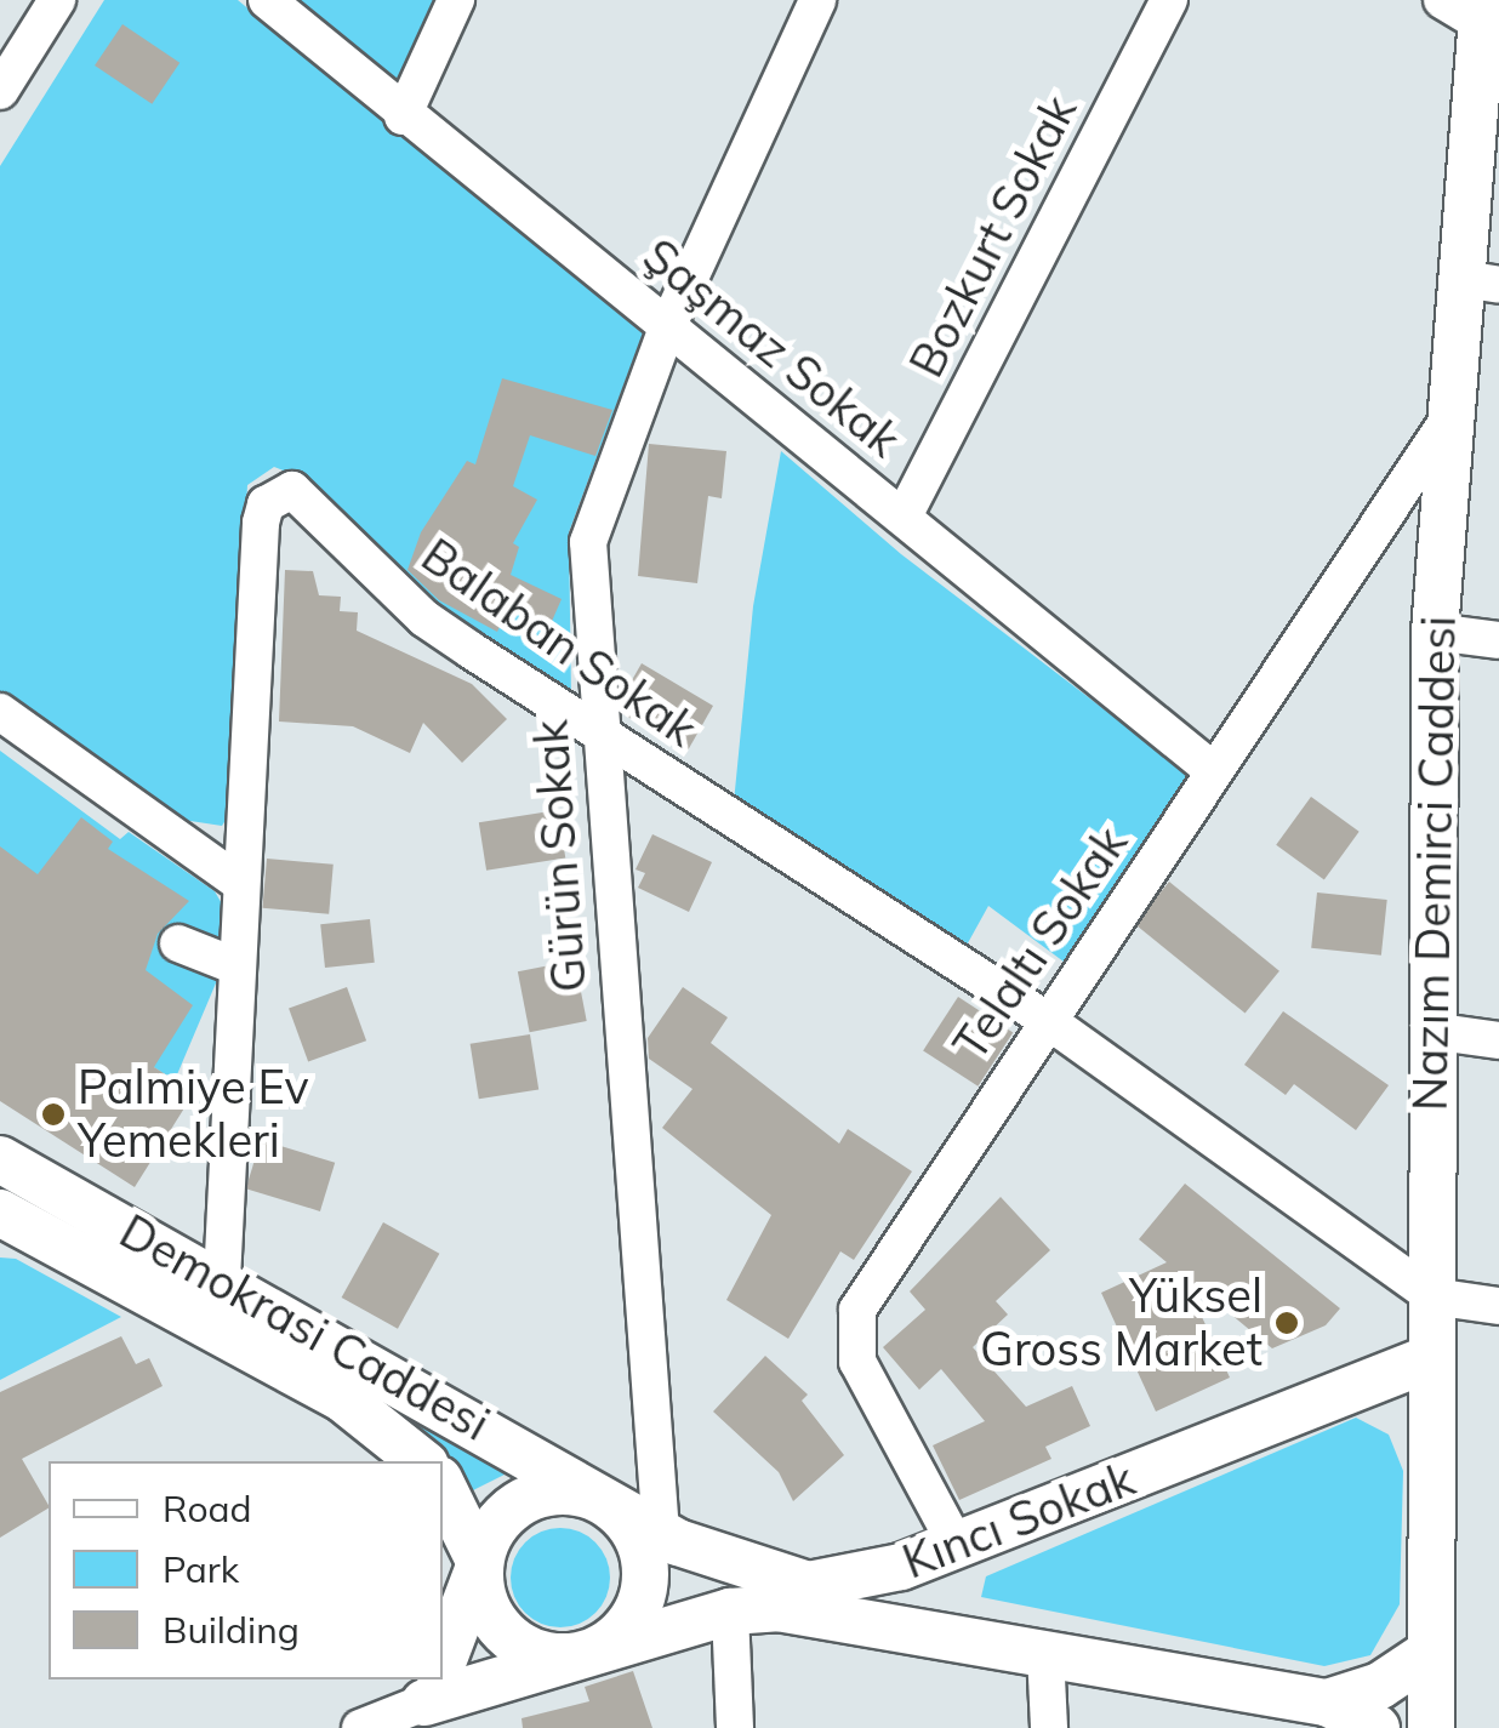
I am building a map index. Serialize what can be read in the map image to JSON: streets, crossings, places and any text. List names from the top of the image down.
{
  "streets": {
    "main road": ["Nazım Demirci Caddesi", "Demokrasi Caddesi", "Kıncı Sokak"],
    "street": [
      "Bozkurt Sokak",
      "Şaşmaz Sokak",
      "Balaban Sokak",
      "Gürün Sokak",
      "Telaltı Sokak"
    ]
  },
  "crossings": [
    ["Bozkurt Sokak", "Şaşmaz Sokak"],
    ["Şaşmaz Sokak", "Gürün Sokak"],
    ["Şaşmaz Sokak", "Telaltı Sokak"],
    ["Balaban Sokak", "Gürün Sokak"],
    ["Balaban Sokak", "Nazım Demirci Caddesi"],
    ["Balaban Sokak", "Telaltı Sokak"],
    ["Balaban Sokak", "Demokrasi Caddesi"],
    ["Gürün Sokak", "Kıncı Sokak"],
    ["Nazım Demirci Caddesi", "Telaltı Sokak"],
    ["Nazım Demirci Caddesi", "Kıncı Sokak"],
    ["Telaltı Sokak", "Kıncı Sokak"],
    ["Demokrasi Caddesi", "Kıncı Sokak"]
  ],
  "places": ["Palmiye Ev Yemekleri", "Yüksel Gross Market"],
  "legend": ["Road", "Park", "Building"]
}
